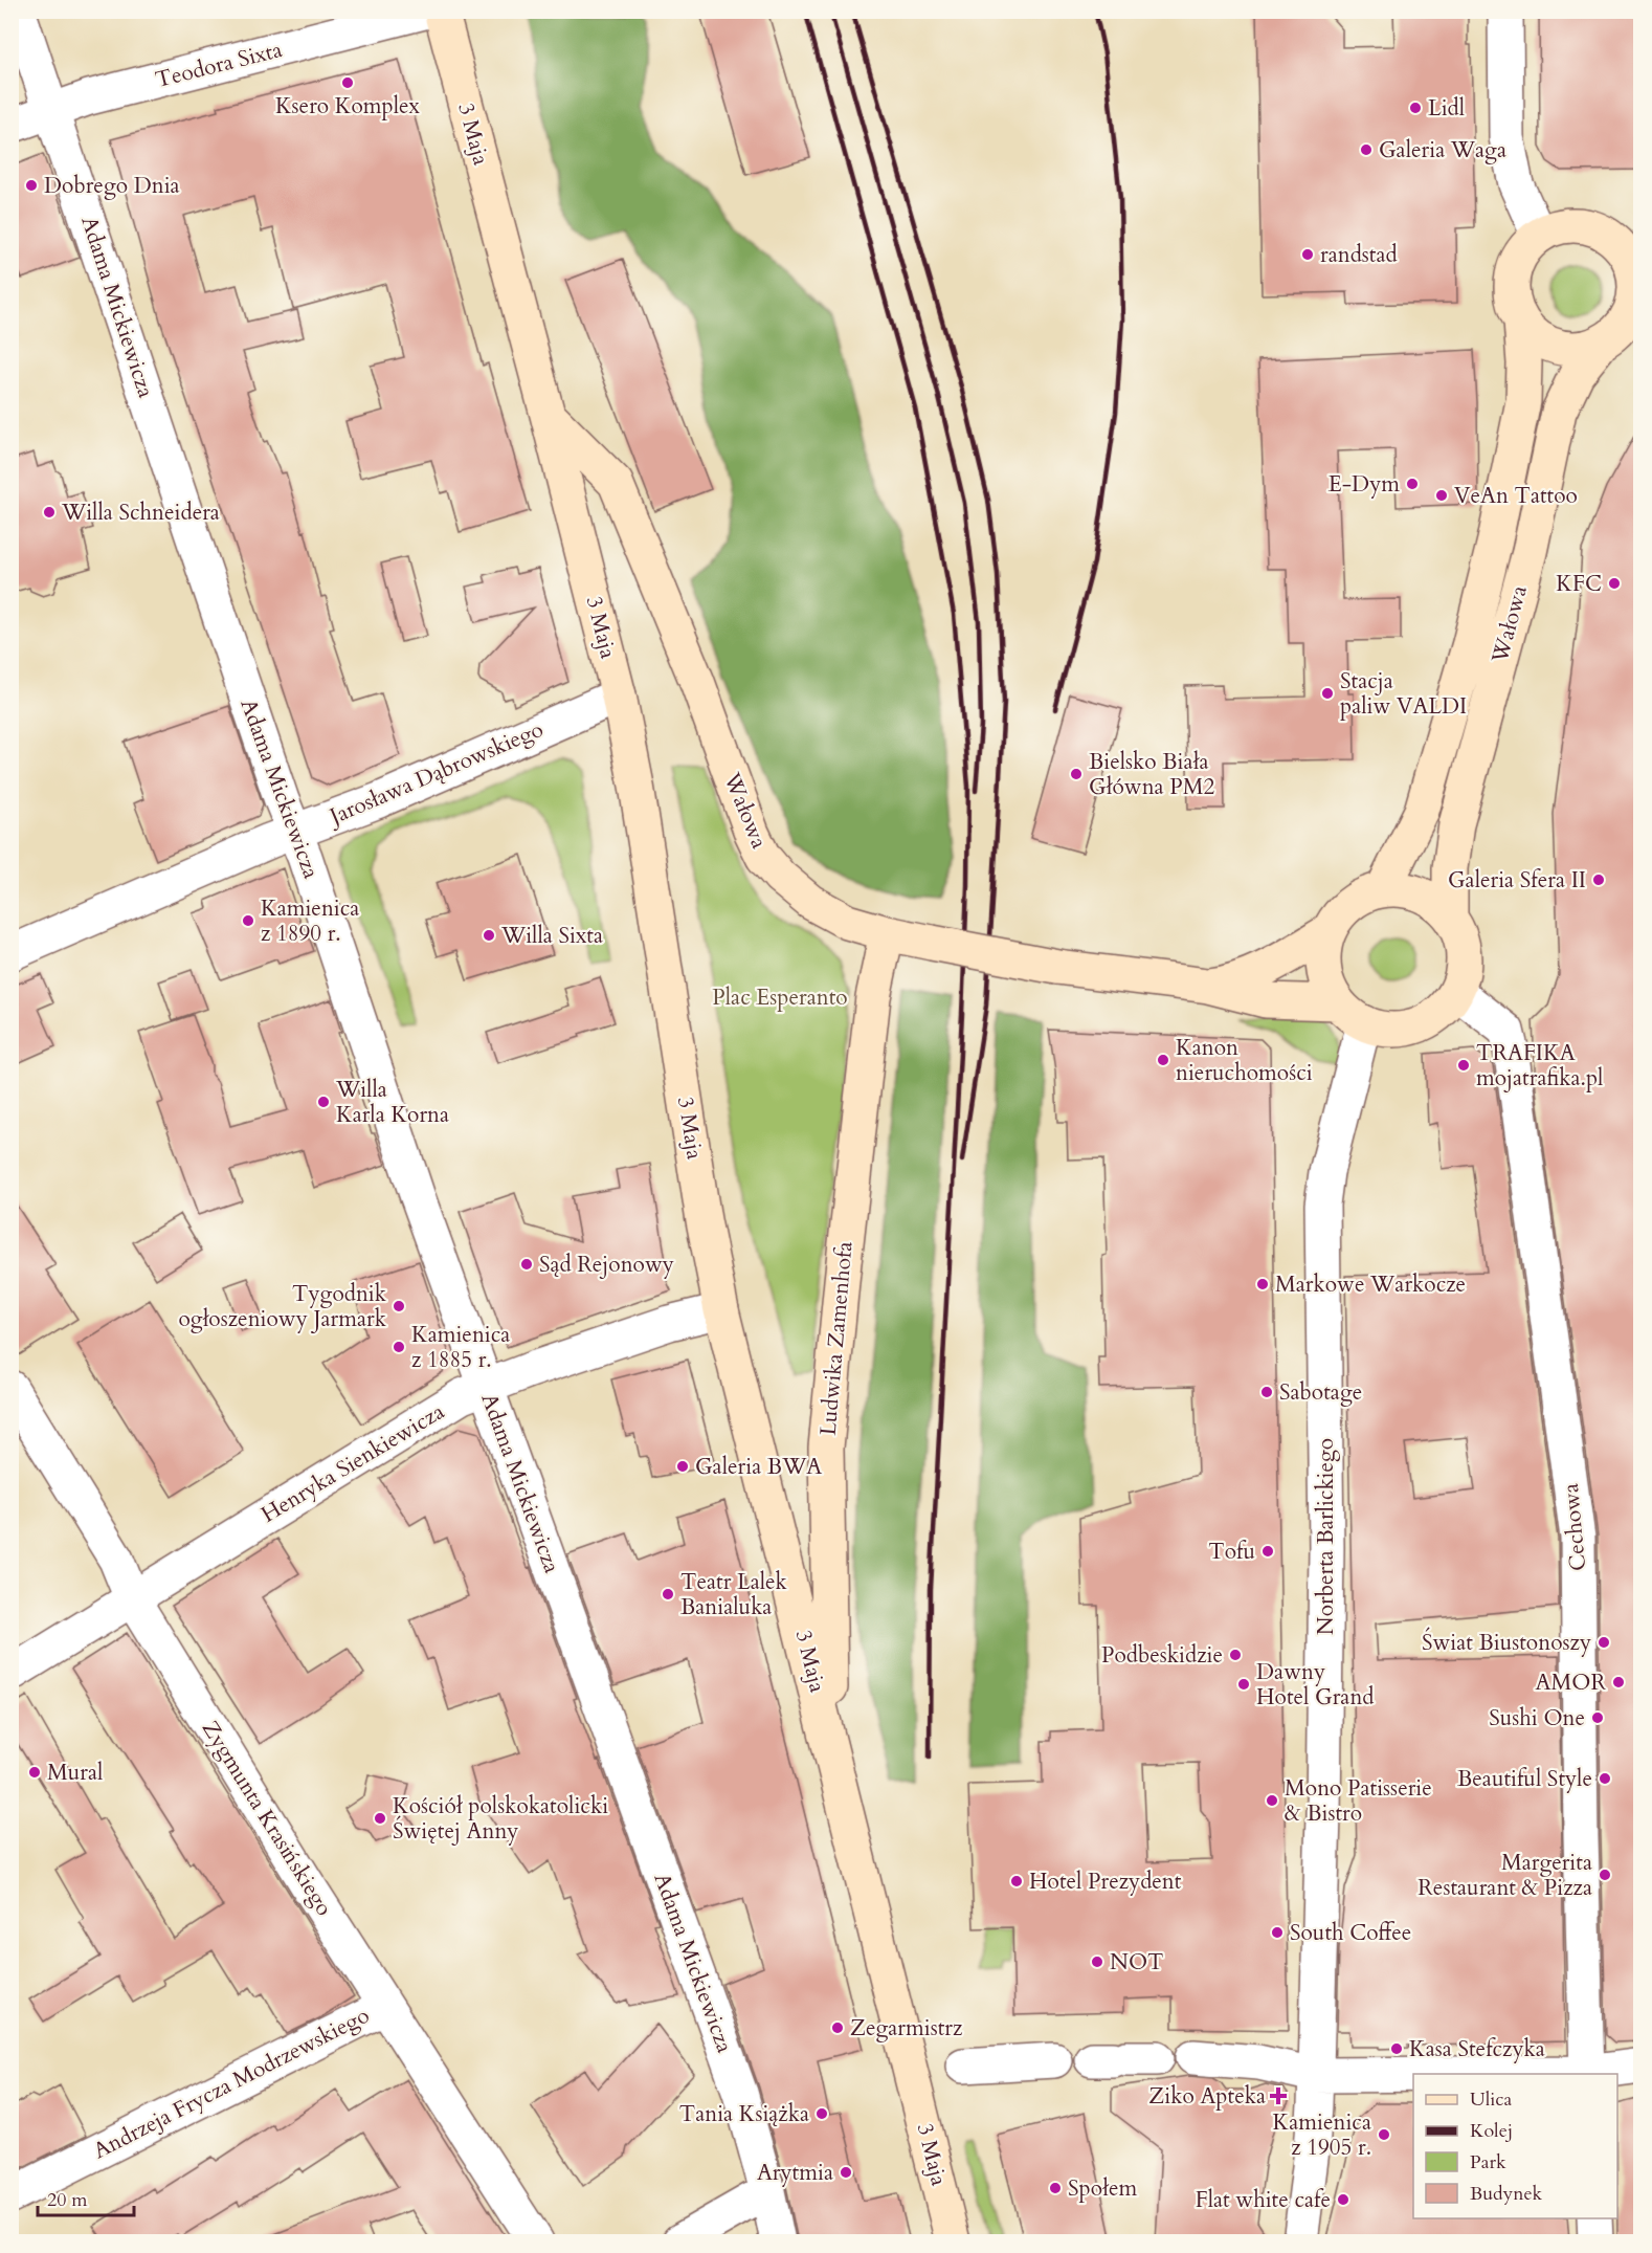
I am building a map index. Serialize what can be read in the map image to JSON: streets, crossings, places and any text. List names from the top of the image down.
{
  "streets": {
    "street": [
      "Teodora Sixta",
      "3 Maja",
      "Adama Mickiewicza",
      "Wałowa",
      "Jarosława Dąbrowskiego",
      "Ludwika Zamenhofa",
      "Henryka Sienkiewicza",
      "Cechowa",
      "Norberta Barlickiego",
      "Zygmunta Krasińskiego",
      "Andrzeja Frycza Modrzewskiego"
    ]
  },
  "crossings": [
    ["Teodora Sixta", "Adama Mickiewicza"],
    ["3 Maja", "Wałowa"],
    ["3 Maja", "Jarosława Dąbrowskiego"],
    ["3 Maja", "Ludwika Zamenhofa"],
    ["3 Maja", "Henryka Sienkiewicza"],
    ["Adama Mickiewicza", "Jarosława Dąbrowskiego"],
    ["Adama Mickiewicza", "Henryka Sienkiewicza"],
    ["Wałowa", "Ludwika Zamenhofa"],
    ["Wałowa", "Norberta Barlickiego"],
    ["Henryka Sienkiewicza", "Zygmunta Krasińskiego"],
    ["Zygmunta Krasińskiego", "Andrzeja Frycza Modrzewskiego"]
  ],
  "parks": ["Plac Esperanto"],
  "places": {
    "other": [
      "Ksero Komplex",
      "Lidl",
      "Galeria Waga",
      "Dobrego Dnia",
      "randstad",
      "E-Dym",
      "VeAn Tattoo",
      "Willa Schneidera",
      "KFC",
      "Stacja paliw VALDI",
      "Bielsko Biała Główna PM2",
      "Galeria Sfera II",
      "Kamienica z 1890 r.",
      "Willa Sixta",
      "Kanon nieruchomości",
      "TRAFIKA mojatrafika.pl",
      "Willa Karla Korna",
      "Sąd Rejonowy",
      "Markowe Warkocze",
      "Tygodnik ogłoszeniowy Jarmark",
      "Kamienica z 1885 r.",
      "Sabotage",
      "Galeria BWA",
      "Tofu",
      "Teatr Lalek Banialuka",
      "Świat Biustonoszy",
      "Podbeskidzie",
      "AMOR",
      "Dawny Hotel Grand",
      "Sushi One",
      "Mural",
      "Beautiful Style",
      "Mono Patisserie & Bistro",
      "Kościół polskokatolicki Świętej Anny",
      "Margerita Restaurant & Pizza",
      "Hotel Prezydent",
      "South Coffee",
      "NOT",
      "Zegarmistrz",
      "Kasa Stefczyka",
      "Tania Książka",
      "Kamienica z 1905 r.",
      "Arytmia",
      "Społem",
      "Flat white cafe"
    ],
    "health": ["Ziko Apteka"]
  },
  "legend": [
    "Ulica",
    "Kolej",
    "Park",
    "Budynek"
  ],
  "scale_bar": "20 m"
}
